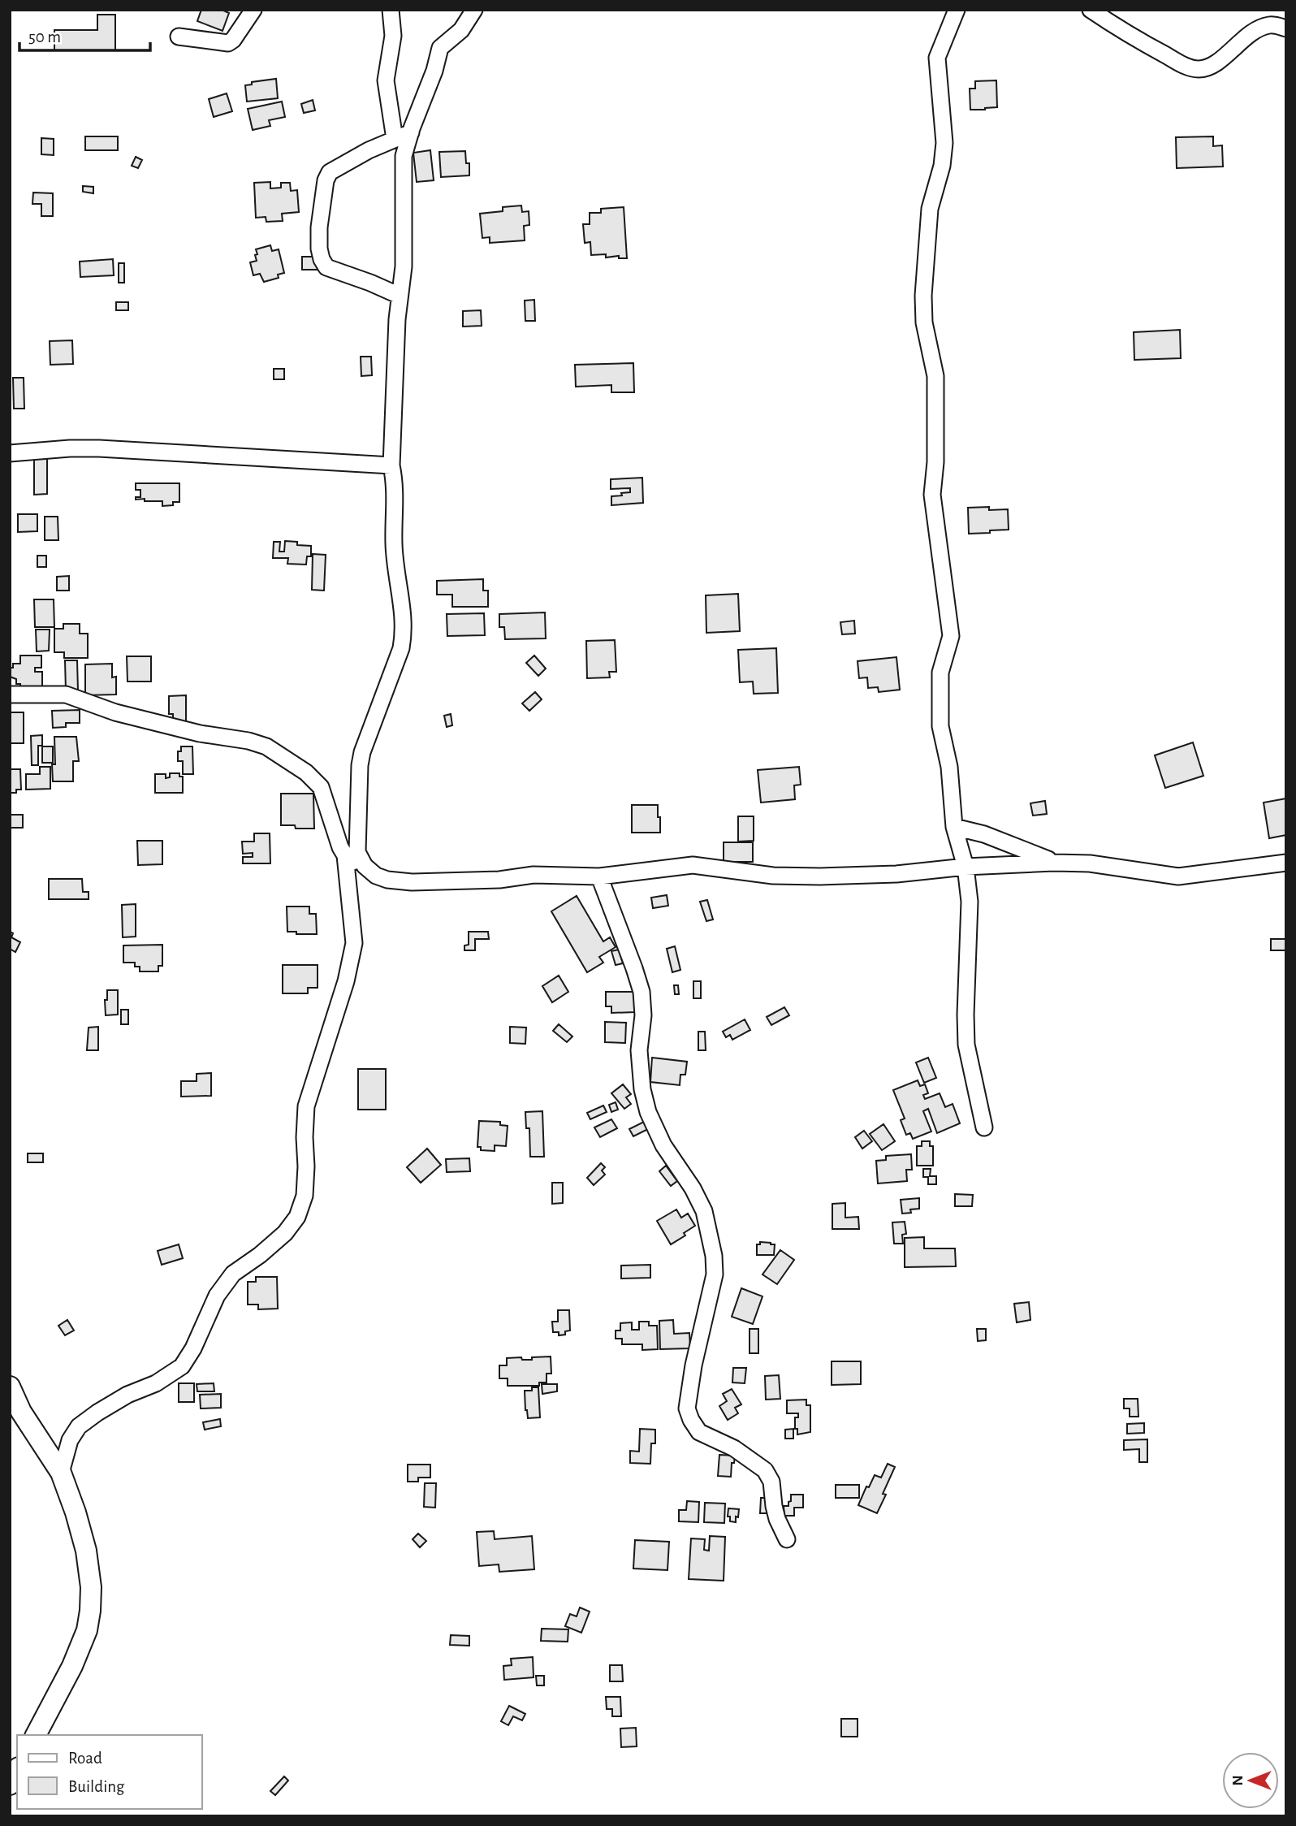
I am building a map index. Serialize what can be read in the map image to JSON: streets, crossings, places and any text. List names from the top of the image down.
{
  "legend": ["Road", "Building"],
  "scale_bar": "50 m",
  "north": "left"
}
